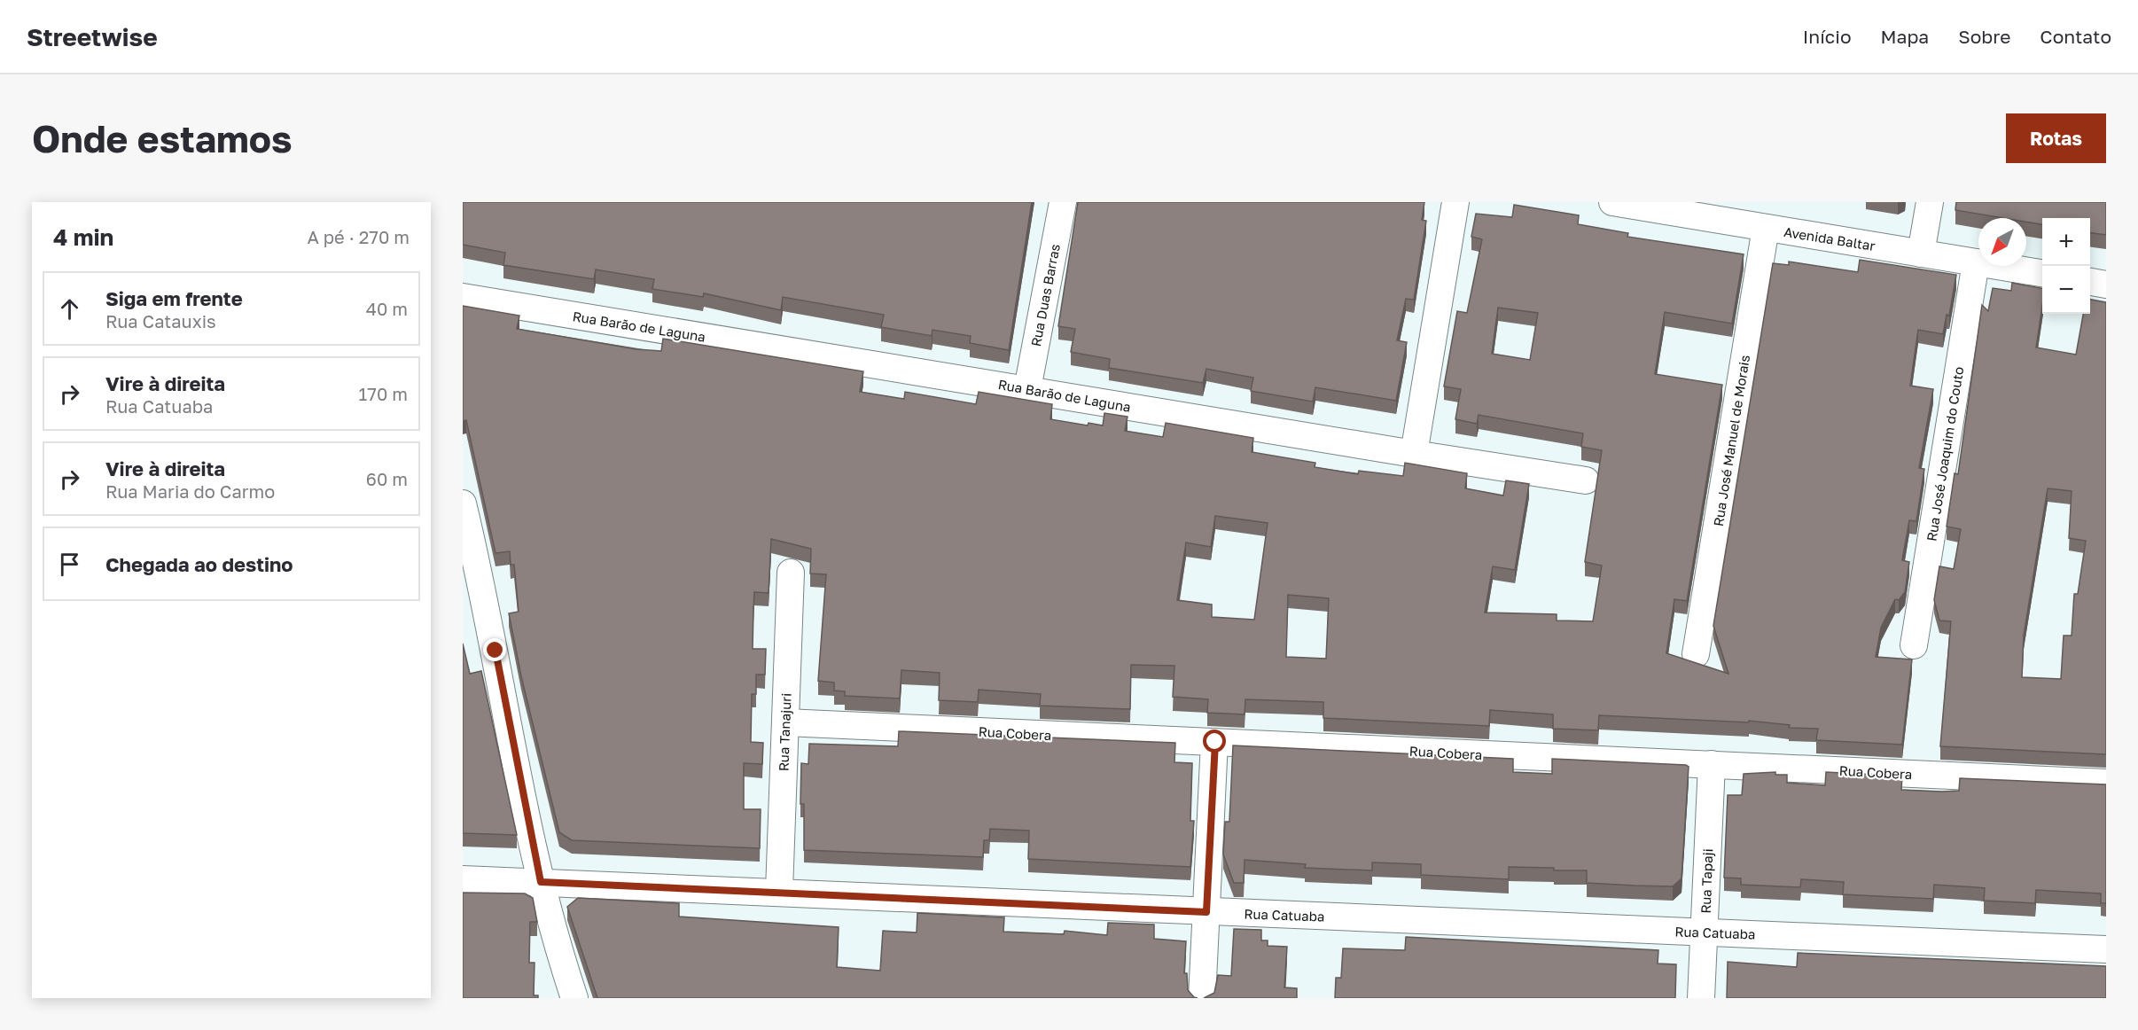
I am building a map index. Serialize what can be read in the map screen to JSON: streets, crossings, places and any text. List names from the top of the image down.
{
  "streets": {
    "street": [
      "Avenida Baltar",
      "Rua Duas Barras",
      "Rua Barão de Laguna",
      "Rua José Manuel de Morais",
      "Rua José Joaquim do Couto",
      "Rua Tanajuri",
      "Rua Cobera",
      "Rua Tapaji",
      "Rua Catuaba"
    ]
  },
  "crossings": [
    ["Avenida Baltar", "Rua José Manuel de Morais"],
    ["Avenida Baltar", "Rua José Joaquim do Couto"],
    ["Rua Duas Barras", "Rua Barão de Laguna"],
    ["Rua Tanajuri", "Rua Cobera"],
    ["Rua Tanajuri", "Rua Catuaba"],
    ["Rua Cobera", "Rua Tapaji"],
    ["Rua Tapaji", "Rua Catuaba"]
  ],
  "north": "bottom left",
  "page": {
    "header": "Streetwise",
    "nav": [
      "Início",
      "Mapa",
      "Sobre",
      "Contato"
    ],
    "buttons": "Rotas",
    "title": "Onde estamos",
    "heading": ["4 min", "A pé · 270 m"],
    "map_buttons": ["+", "−"],
    "list": [
      ["Siga em frente", "Rua Catauxis", "40 m"],
      ["Vire à direita", "Rua Catuaba", "170 m"],
      ["Vire à direita", "Rua Maria do Carmo", "60 m"],
      "Chegada ao destino"
    ]
  }
}
